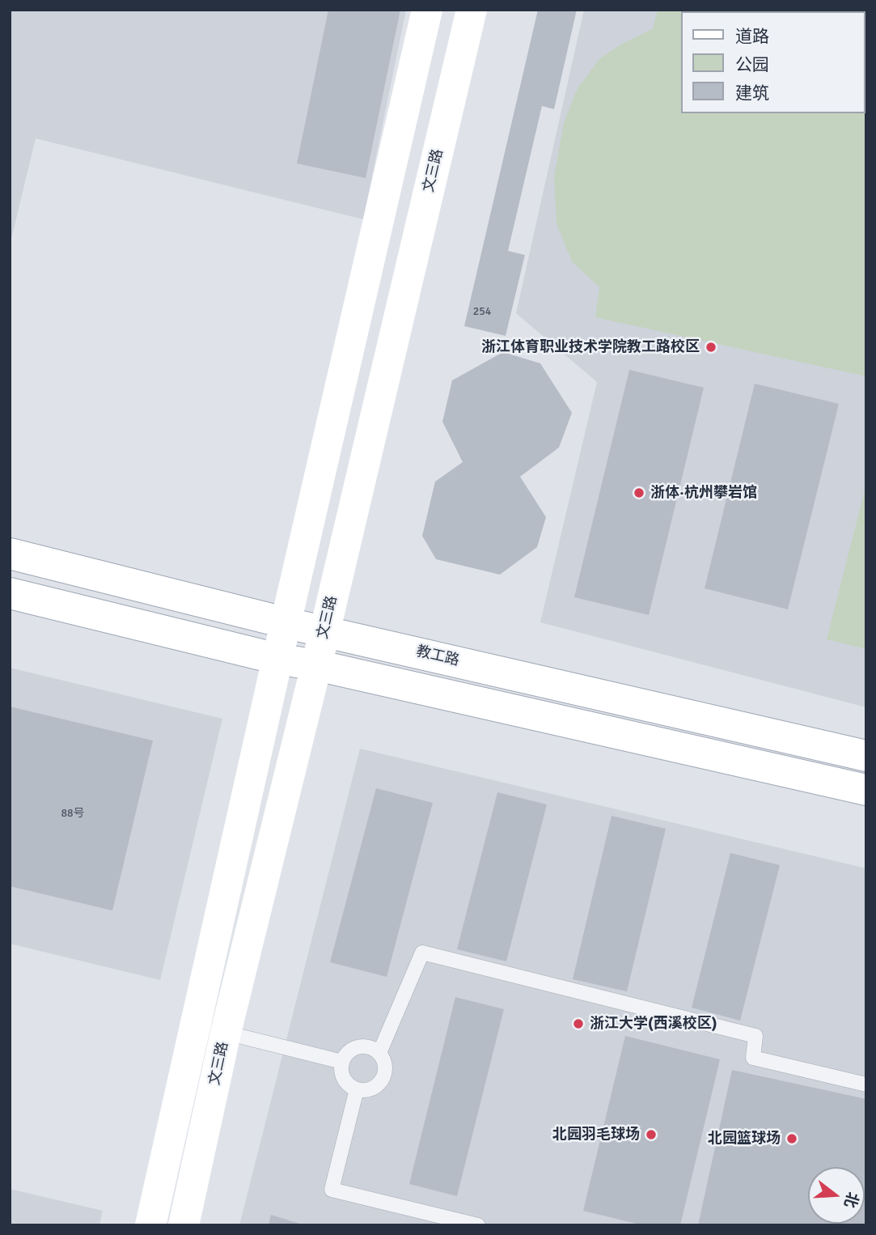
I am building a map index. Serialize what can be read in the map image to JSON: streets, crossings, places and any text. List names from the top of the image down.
{
  "streets": {
    "main road": ["文三路", "教工路"]
  },
  "crossings": [
    ["文三路", "教工路"]
  ],
  "places": [
    "浙江体育职业技术学院教工路校区",
    "浙体·杭州攀岩馆",
    "浙江大学(西溪校区)",
    "北园羽毛球场",
    "北园篮球场"
  ],
  "house_numbers": ["254", "88号"],
  "legend": ["道路", "公园", "建筑"],
  "north": "right"
}
